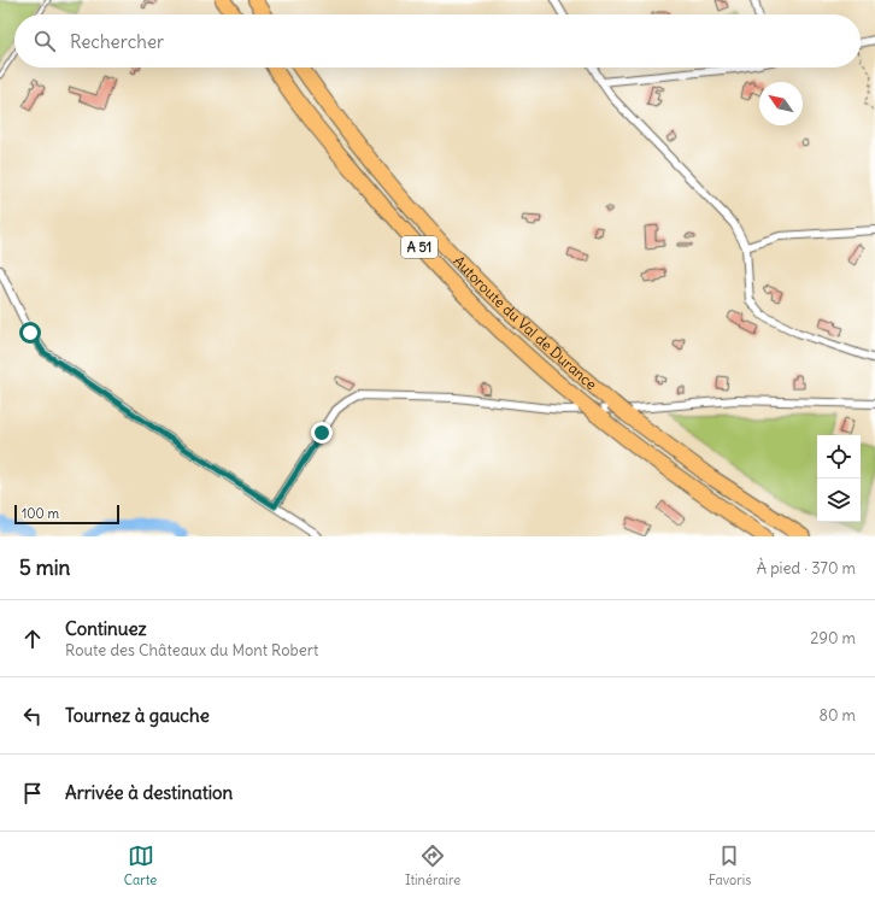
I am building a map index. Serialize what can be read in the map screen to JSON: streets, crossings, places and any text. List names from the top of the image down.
{
  "streets": {
    "highway": ["A 51", "Autoroute du Val de Durance"]
  },
  "scale_bar": "100 m",
  "north": "top left",
  "page": {
    "search": "Rechercher",
    "scale": "100 m",
    "heading": ["5 min", "À pied · 370 m"],
    "list": [
      ["Continuez", "Route des Châteaux du Mont Robert", "290 m"],
      ["Tournez à gauche", "80 m"],
      "Arrivée à destination"
    ],
    "nav": ["Carte", "Itinéraire", "Favoris"]
  }
}
